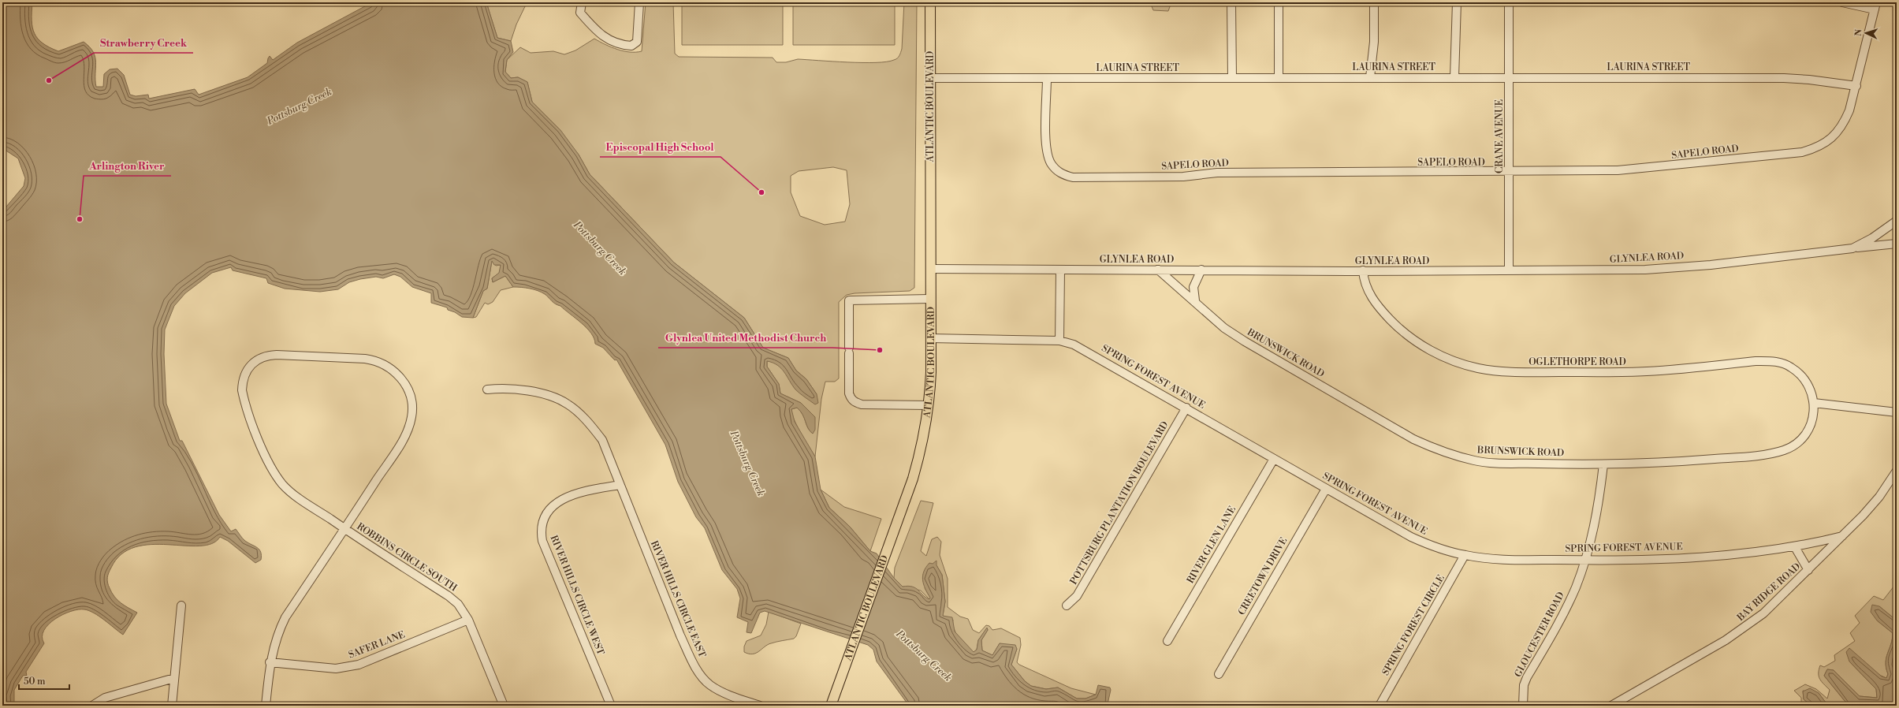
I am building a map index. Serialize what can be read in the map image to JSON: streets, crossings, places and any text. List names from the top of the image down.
{
  "streets": {
    "main road": ["ATLANTIC BOULEVARD"],
    "street": [
      "LAURINA STREET",
      "CRANE AVENUE",
      "SAPELO ROAD",
      "GLYNLEA ROAD",
      "BRUNSWICK ROAD",
      "OGLETHORPE ROAD",
      "SPRING FOREST AVENUE",
      "POTTSBURG PLANTATION BOULEVARD",
      "RIVER GLEN LANE",
      "ROBBINS CIRCLE SOUTH",
      "CREETOWN DRIVE",
      "BAY RIDGE ROAD",
      "RIVER HILLS CIRCLE WEST",
      "RIVER HILLS CIRCLE EAST",
      "SPRING FOREST CIRCLE",
      "GLOUCESTER ROAD",
      "SAFER LANE"
    ]
  },
  "crossings": [
    ["LAURINA STREET", "ATLANTIC BOULEVARD"],
    ["LAURINA STREET", "CRANE AVENUE"],
    ["LAURINA STREET", "SAPELO ROAD"],
    ["ATLANTIC BOULEVARD", "GLYNLEA ROAD"],
    ["ATLANTIC BOULEVARD", "SPRING FOREST AVENUE"],
    ["CRANE AVENUE", "SAPELO ROAD"],
    ["CRANE AVENUE", "GLYNLEA ROAD"],
    ["GLYNLEA ROAD", "BRUNSWICK ROAD"],
    ["GLYNLEA ROAD", "OGLETHORPE ROAD"],
    ["BRUNSWICK ROAD", "OGLETHORPE ROAD"],
    ["BRUNSWICK ROAD", "GLOUCESTER ROAD"],
    ["SPRING FOREST AVENUE", "POTTSBURG PLANTATION BOULEVARD"],
    ["SPRING FOREST AVENUE", "RIVER GLEN LANE"],
    ["SPRING FOREST AVENUE", "CREETOWN DRIVE"],
    ["SPRING FOREST AVENUE", "BAY RIDGE ROAD"],
    ["SPRING FOREST AVENUE", "SPRING FOREST CIRCLE"],
    ["SPRING FOREST AVENUE", "GLOUCESTER ROAD"],
    ["ROBBINS CIRCLE SOUTH", "SAFER LANE"],
    ["RIVER HILLS CIRCLE WEST", "RIVER HILLS CIRCLE EAST"]
  ],
  "water": ["Pottsburg Creek"],
  "places": [
    "Strawberry Creek",
    "Episcopal High School",
    "Arlington River",
    "Glynlea United Methodist Church"
  ],
  "scale_bar": "50 m",
  "north": "left"
}
